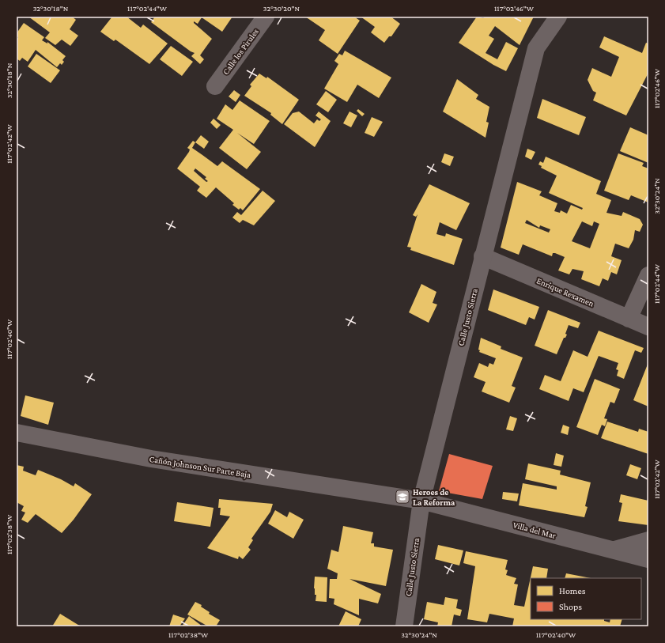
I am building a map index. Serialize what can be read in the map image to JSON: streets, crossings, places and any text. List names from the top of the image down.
{
  "streets": {
    "street": [
      "Calle los Pirules",
      "Enrique Rexamen",
      "Calle Justo Sierra",
      "Cañón Johnson Sur Parte Baja",
      "Villa del Mar"
    ]
  },
  "crossings": [
    ["Enrique Rexamen", "Calle Justo Sierra"],
    ["Calle Justo Sierra", "Cañón Johnson Sur Parte Baja"],
    ["Calle Justo Sierra", "Villa del Mar"],
    ["Cañón Johnson Sur Parte Baja", "Villa del Mar"]
  ],
  "places": {
    "school or university": ["Heroes de La Reforma"]
  },
  "legend": ["Homes", "Shops"],
  "coordinates": [
    "32°30'18\"N",
    "117°02'44\"W",
    "32°30'20\"N",
    "117°02'46\"W",
    "117°02'42\"W",
    "32°30'24\"N",
    "117°02'40\"W",
    "117°02'38\"W"
  ]
}
